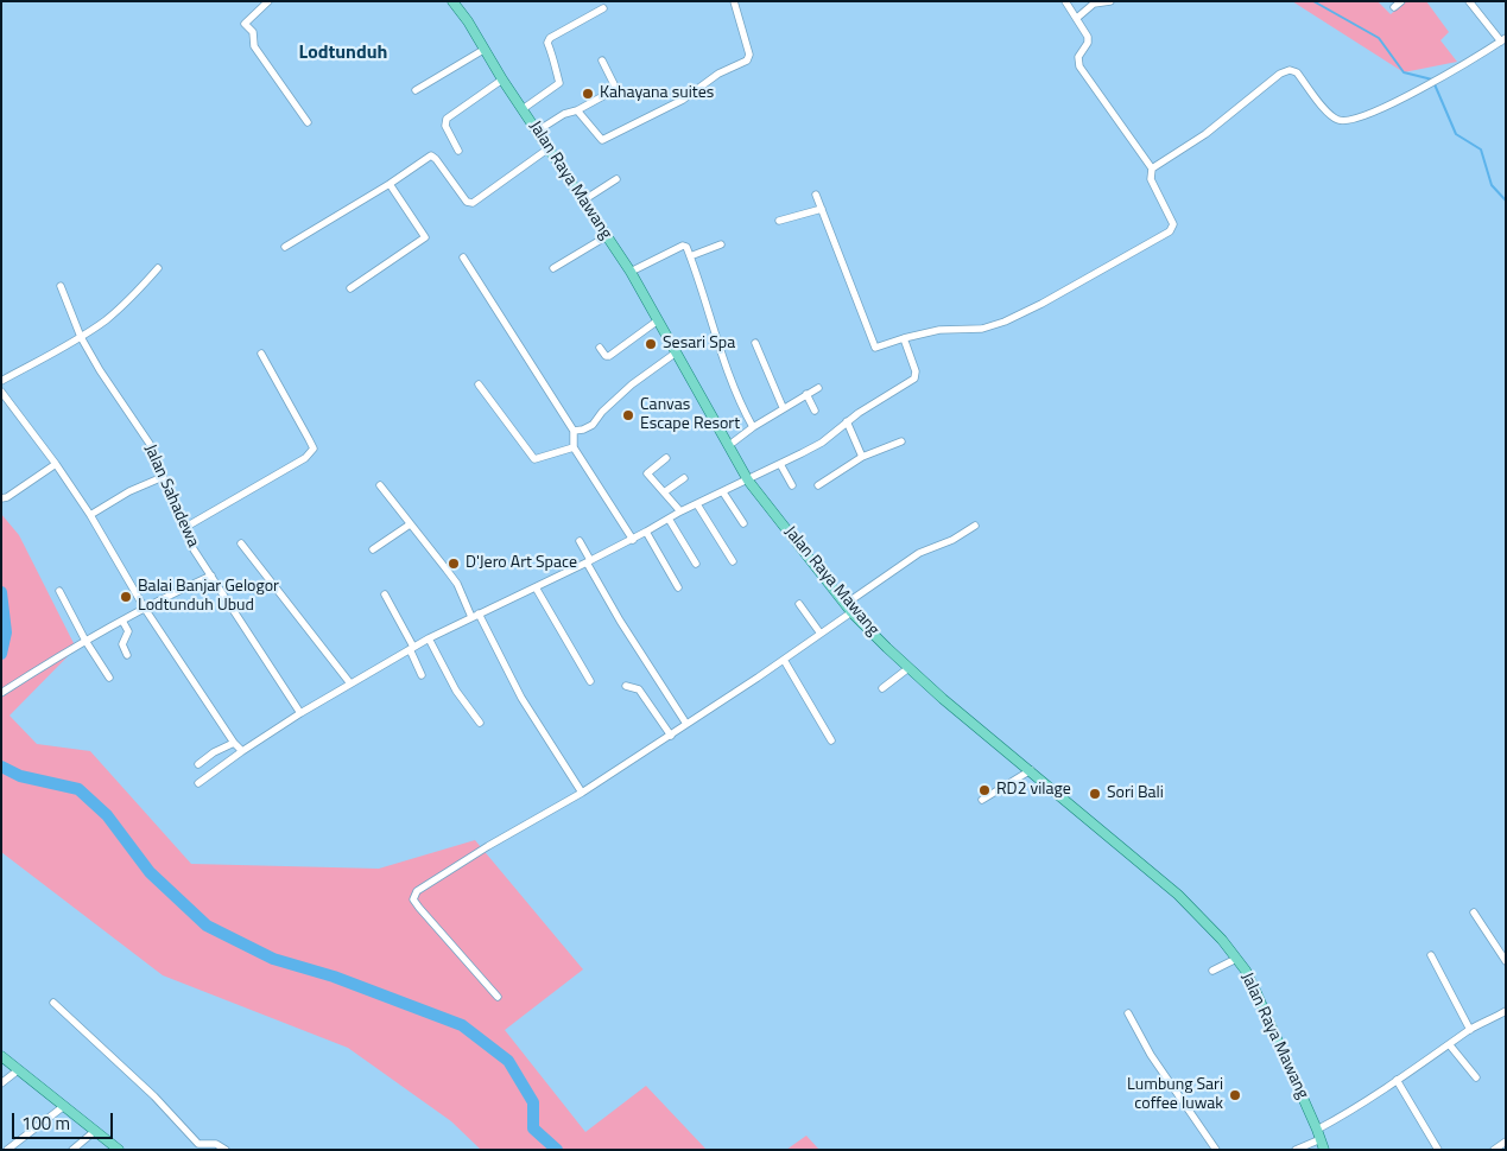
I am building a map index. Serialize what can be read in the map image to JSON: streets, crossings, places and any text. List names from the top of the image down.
{
  "streets": {
    "main road": ["Jalan Raya Mawang"],
    "street": ["Jalan Sahadewa"]
  },
  "districts": ["Lodtunduh"],
  "places": [
    "Kahayana suites",
    "Sesari Spa",
    "Canvas Escape Resort",
    "D'Jero Art Space",
    "Balai Banjar Gelogor Lodtunduh Ubud",
    "RD2 vilage",
    "Sori Bali",
    "Lumbung Sari coffee luwak"
  ],
  "scale_bar": "100 m"
}
